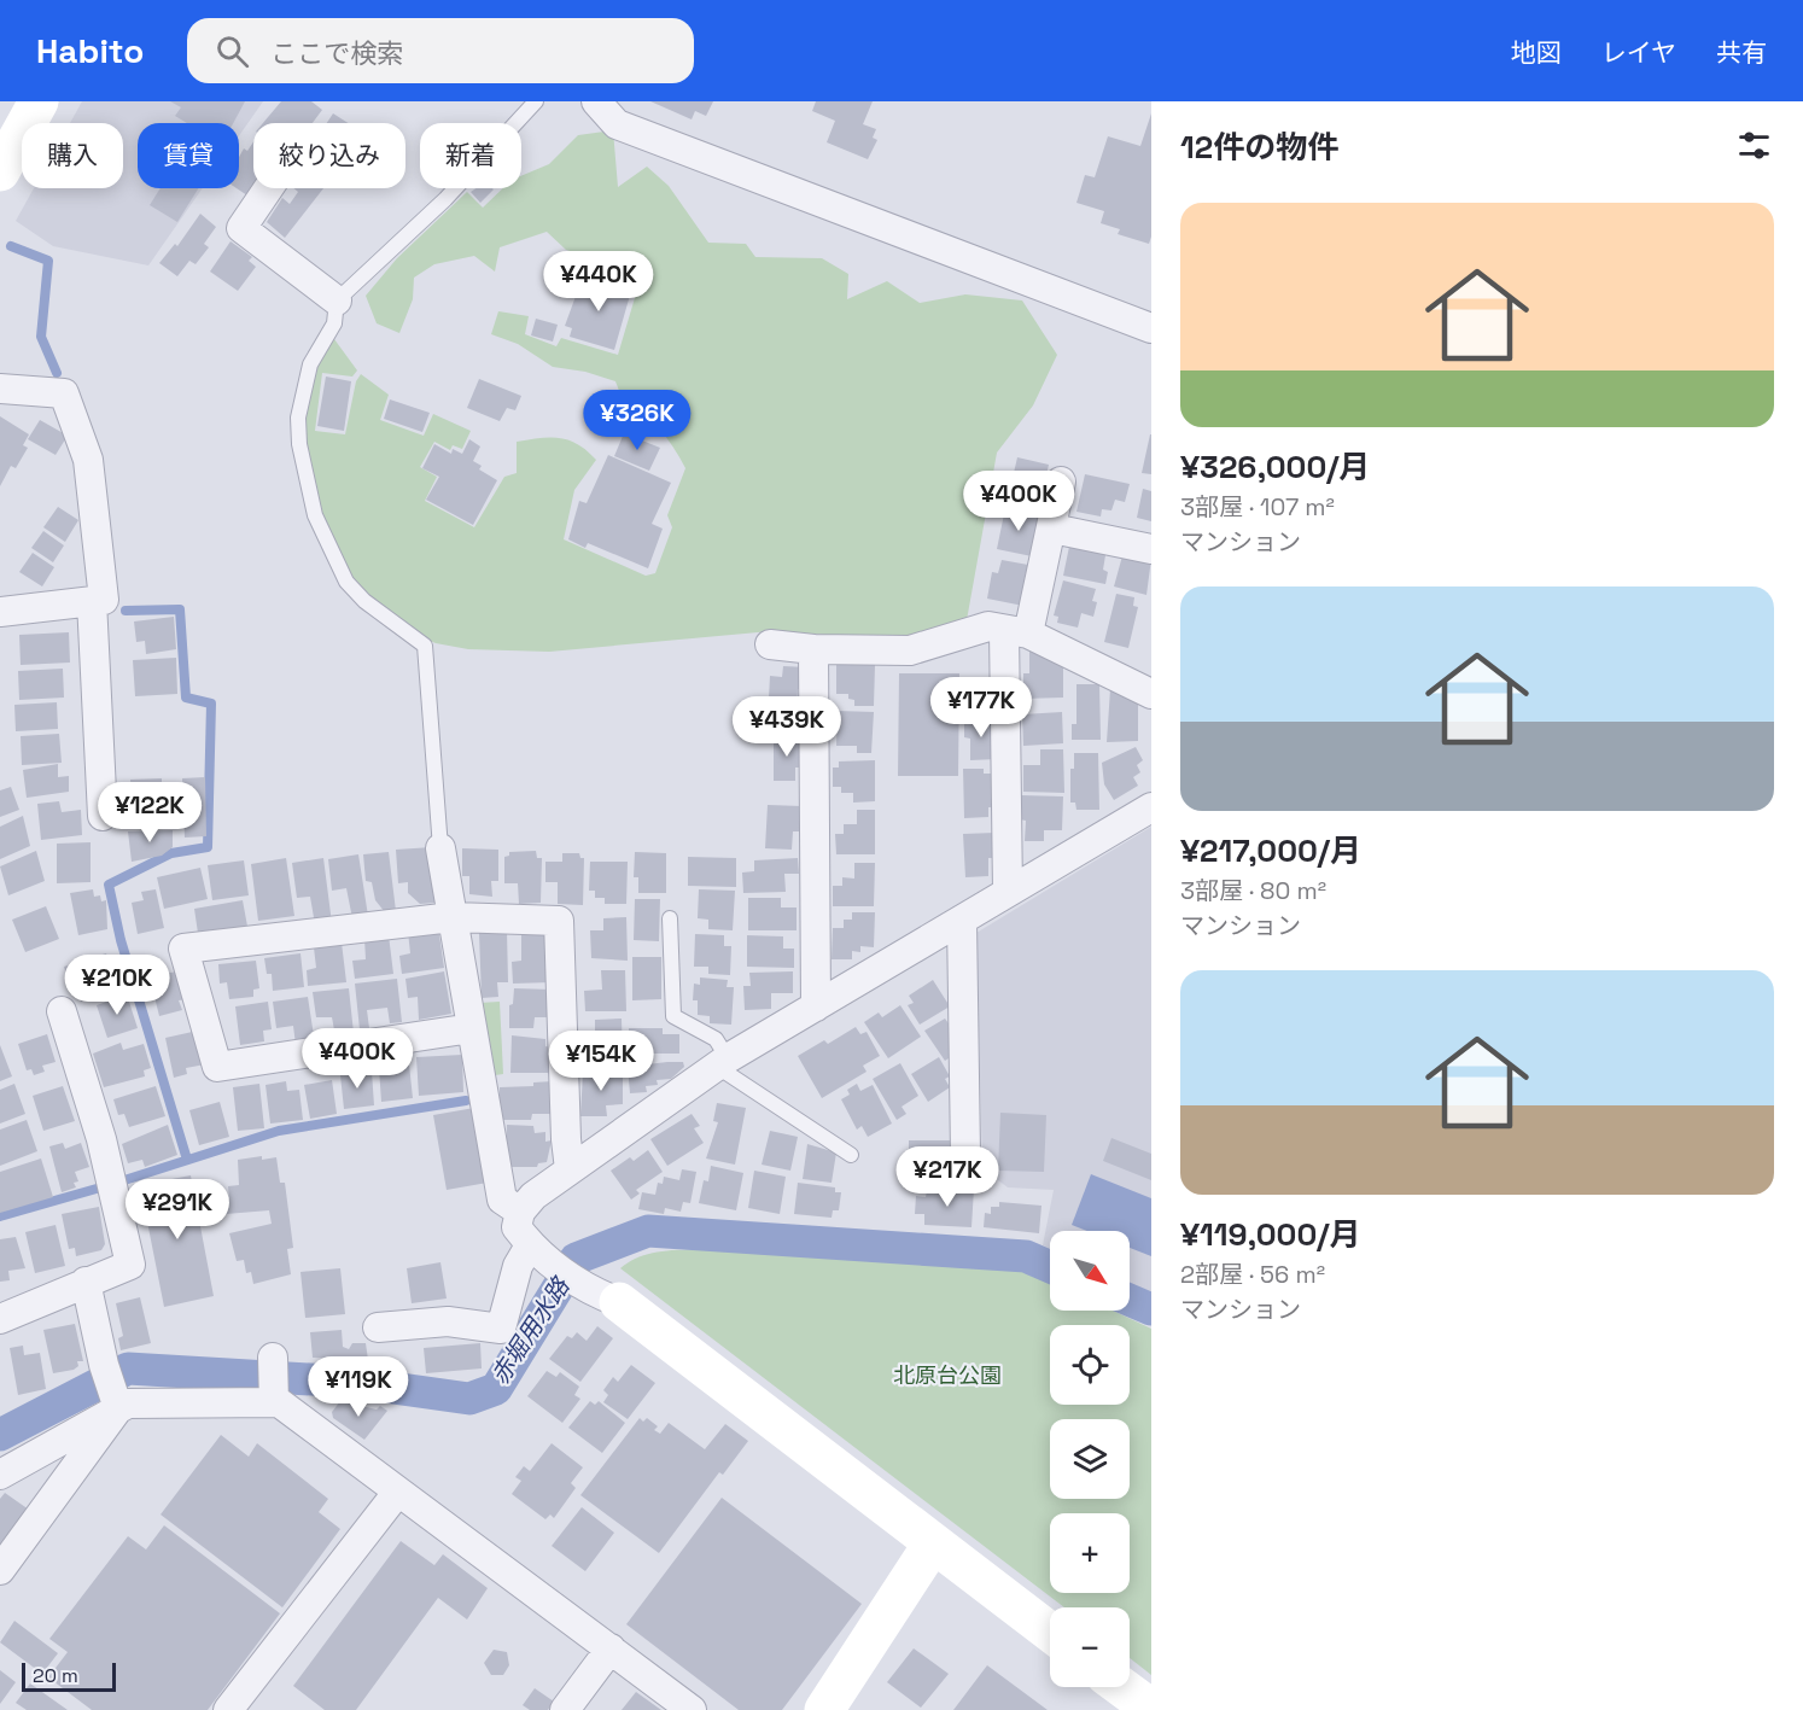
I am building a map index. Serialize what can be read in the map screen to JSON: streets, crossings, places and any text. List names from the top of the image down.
{
  "water": ["赤堀用水路"],
  "parks": ["北原台公園"],
  "scale_bar": "20 m",
  "north": "bottom right",
  "page": {
    "header": "Habito",
    "search": "ここで検索",
    "nav": ["地図", "レイヤ", "共有"],
    "heading": "12件の物件",
    "chip": [
      "購入",
      "賃貸",
      "絞り込み",
      "新着"
    ],
    "list": [
      {
        "name": "¥326,000/月",
        "note": "3部屋 · 107 m² · マンション"
      },
      {
        "name": "¥217,000/月",
        "note": "3部屋 · 80 m² · マンション"
      },
      {
        "name": "¥119,000/月",
        "note": "2部屋 · 56 m² · マンション"
      }
    ],
    "price": [
      "¥440K",
      "¥326K",
      "¥400K",
      "¥177K",
      "¥439K",
      "¥122K",
      "¥210K",
      "¥400K",
      "¥154K",
      "¥217K",
      "¥291K",
      "¥119K"
    ],
    "map_buttons": ["+", "−"],
    "scale": "20 m"
  }
}
